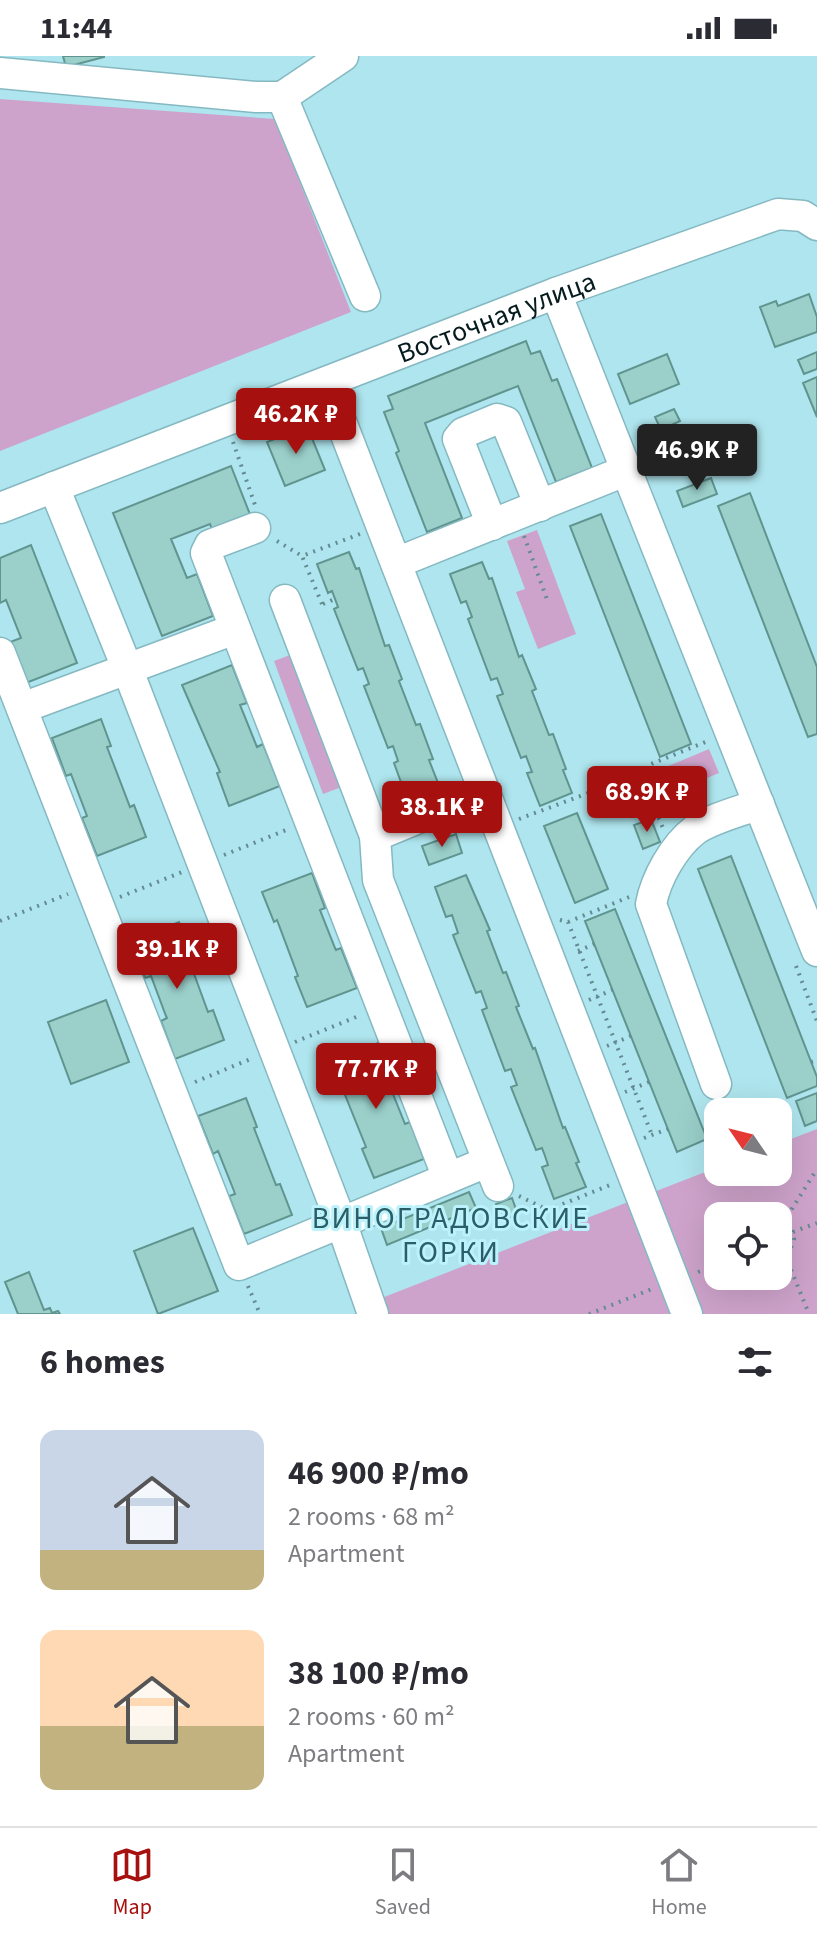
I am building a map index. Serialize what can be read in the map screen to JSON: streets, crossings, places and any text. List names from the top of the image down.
{
  "streets": {
    "street": ["Восточная улица"]
  },
  "districts": ["ВИНОГРАДОВСКИЕ ГОРКИ"],
  "north": "top left",
  "page": {
    "status": "11:44",
    "price": [
      "46.2K ₽",
      "46.9K ₽",
      "68.9K ₽",
      "38.1K ₽",
      "39.1K ₽",
      "77.7K ₽"
    ],
    "heading": "6 homes",
    "list": [
      {
        "name": "46 900 ₽/mo",
        "note": "2 rooms · 68 m² · Apartment"
      },
      {
        "name": "38 100 ₽/mo",
        "note": "2 rooms · 60 m² · Apartment"
      }
    ],
    "tabs": ["Map", "Saved", "Home"]
  }
}
